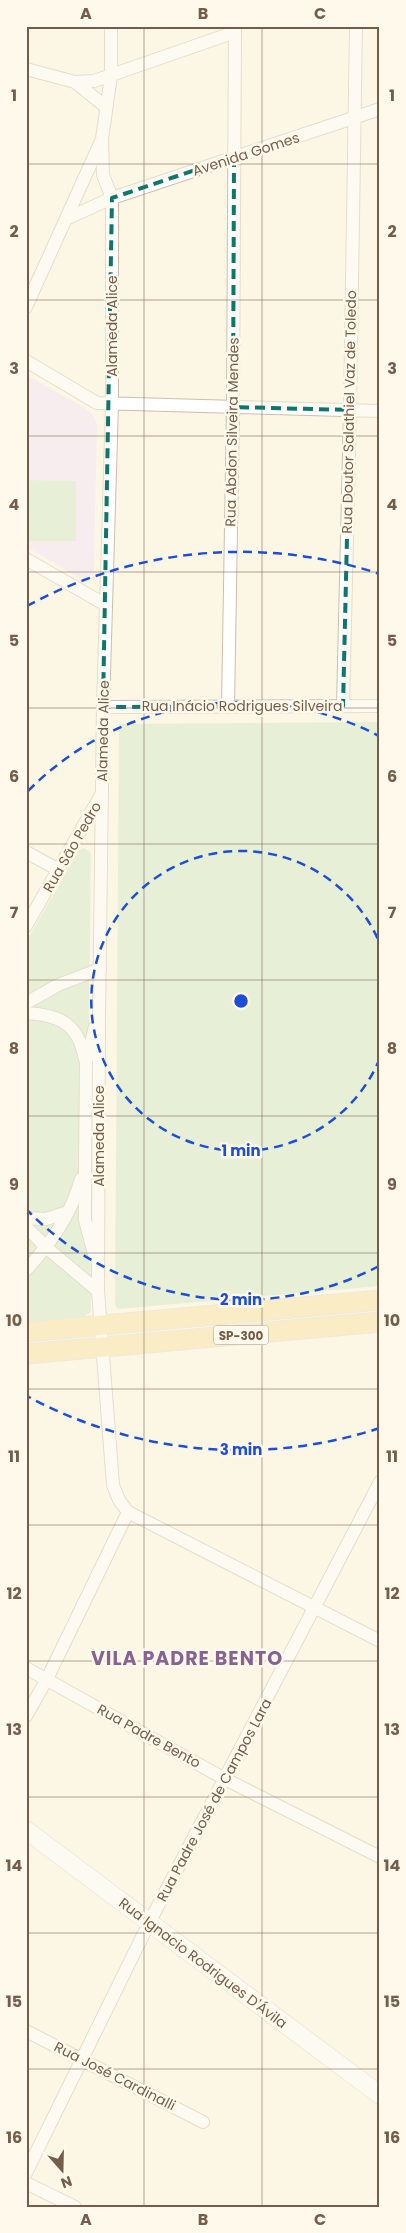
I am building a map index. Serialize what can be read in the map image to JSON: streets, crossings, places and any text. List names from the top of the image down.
{
  "streets": {
    "main road": ["SP-300"],
    "street": [
      "Avenida Gomes",
      "Alameda Alice",
      "Rua Doutor Salathiel Vaz de Toledo",
      "Rua Abdon Silveira Mendes",
      "Rua Inácio Rodrigues Silveira",
      "Rua São Pedro",
      "Rua Padre Bento",
      "Rua Padre José de Campos Lara",
      "Rua Ignacio Rodrigues D'Ávila",
      "Rua José Cardinalli"
    ]
  },
  "crossings": [
    ["Avenida Gomes", "Alameda Alice"],
    ["Avenida Gomes", "Rua Doutor Salathiel Vaz de Toledo"],
    ["Avenida Gomes", "Rua Abdon Silveira Mendes"],
    ["Alameda Alice", "Rua Inácio Rodrigues Silveira"],
    ["Alameda Alice", "Rua São Pedro"],
    ["Alameda Alice", "SP-300"],
    ["Rua Doutor Salathiel Vaz de Toledo", "Rua Inácio Rodrigues Silveira"],
    ["Rua Abdon Silveira Mendes", "Rua Inácio Rodrigues Silveira"],
    ["Rua Padre Bento", "Rua Padre José de Campos Lara"],
    ["Rua Padre José de Campos Lara", "Rua Ignacio Rodrigues D'Ávila"],
    ["Rua Padre José de Campos Lara", "Rua José Cardinalli"]
  ],
  "districts": ["VILA PADRE BENTO"],
  "north": "bottom",
  "grid": {
    "columns": ["A", "B", "C"],
    "rows": [
      "1",
      "2",
      "3",
      "4",
      "5",
      "6",
      "7",
      "8",
      "9",
      "10",
      "11",
      "12",
      "13",
      "14",
      "15",
      "16"
    ]
  },
  "rings": ["1 min", "2 min", "3 min"]
}
